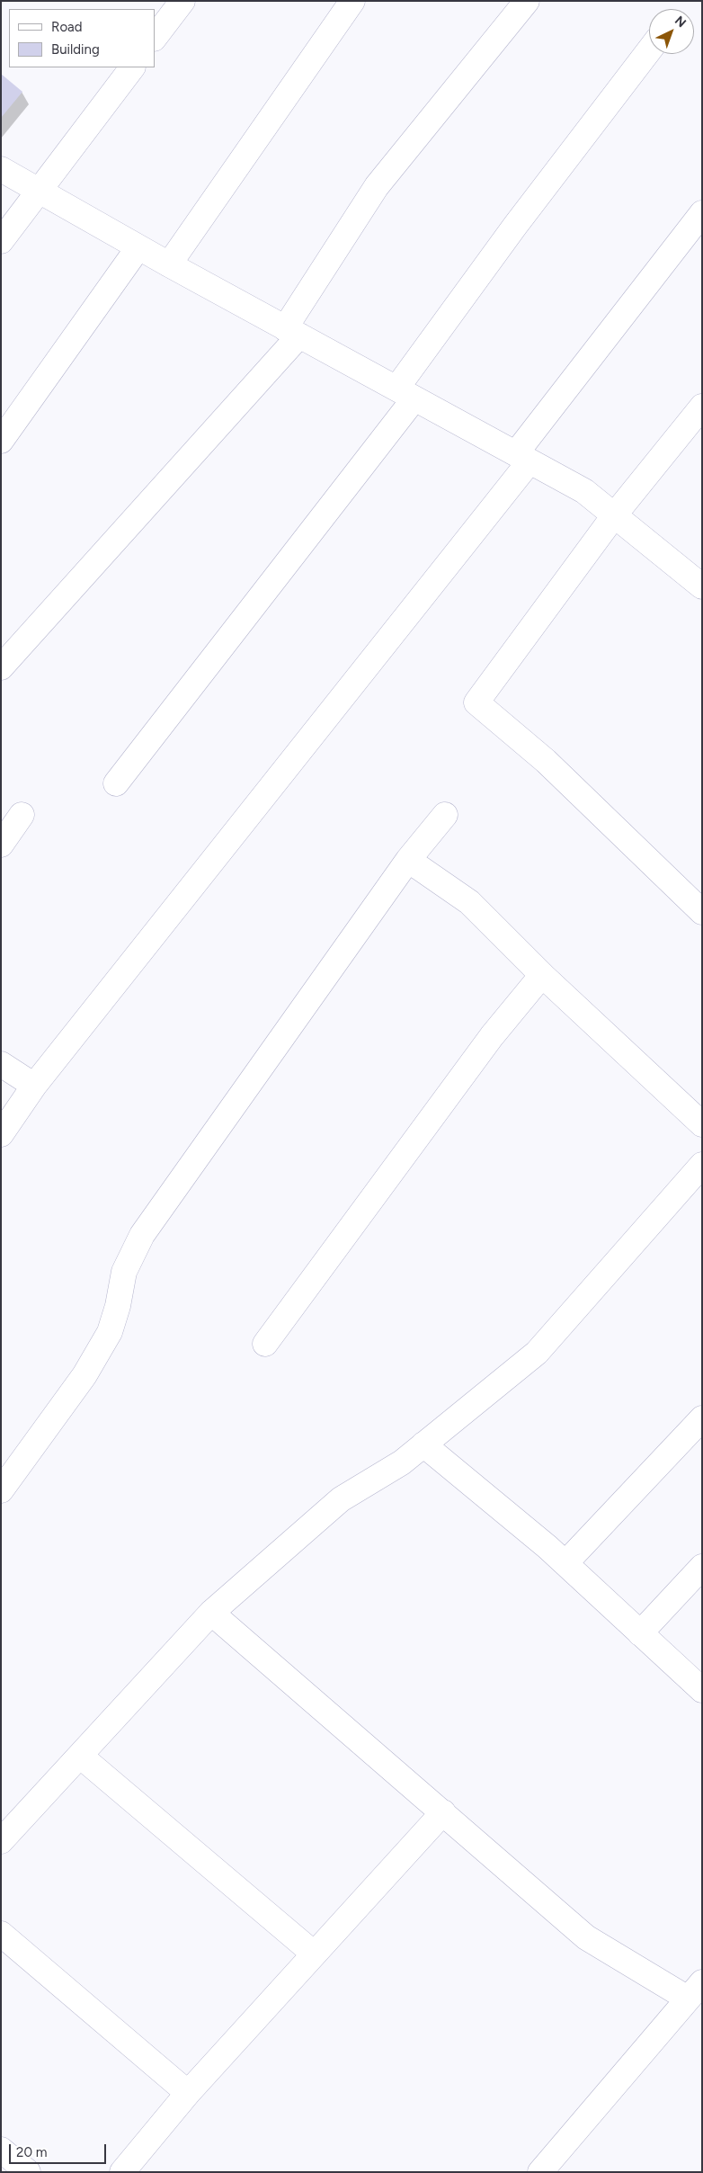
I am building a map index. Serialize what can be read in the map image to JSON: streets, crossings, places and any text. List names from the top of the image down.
{
  "legend": ["Road", "Building"],
  "scale_bar": "20 m",
  "north": "top right"
}
